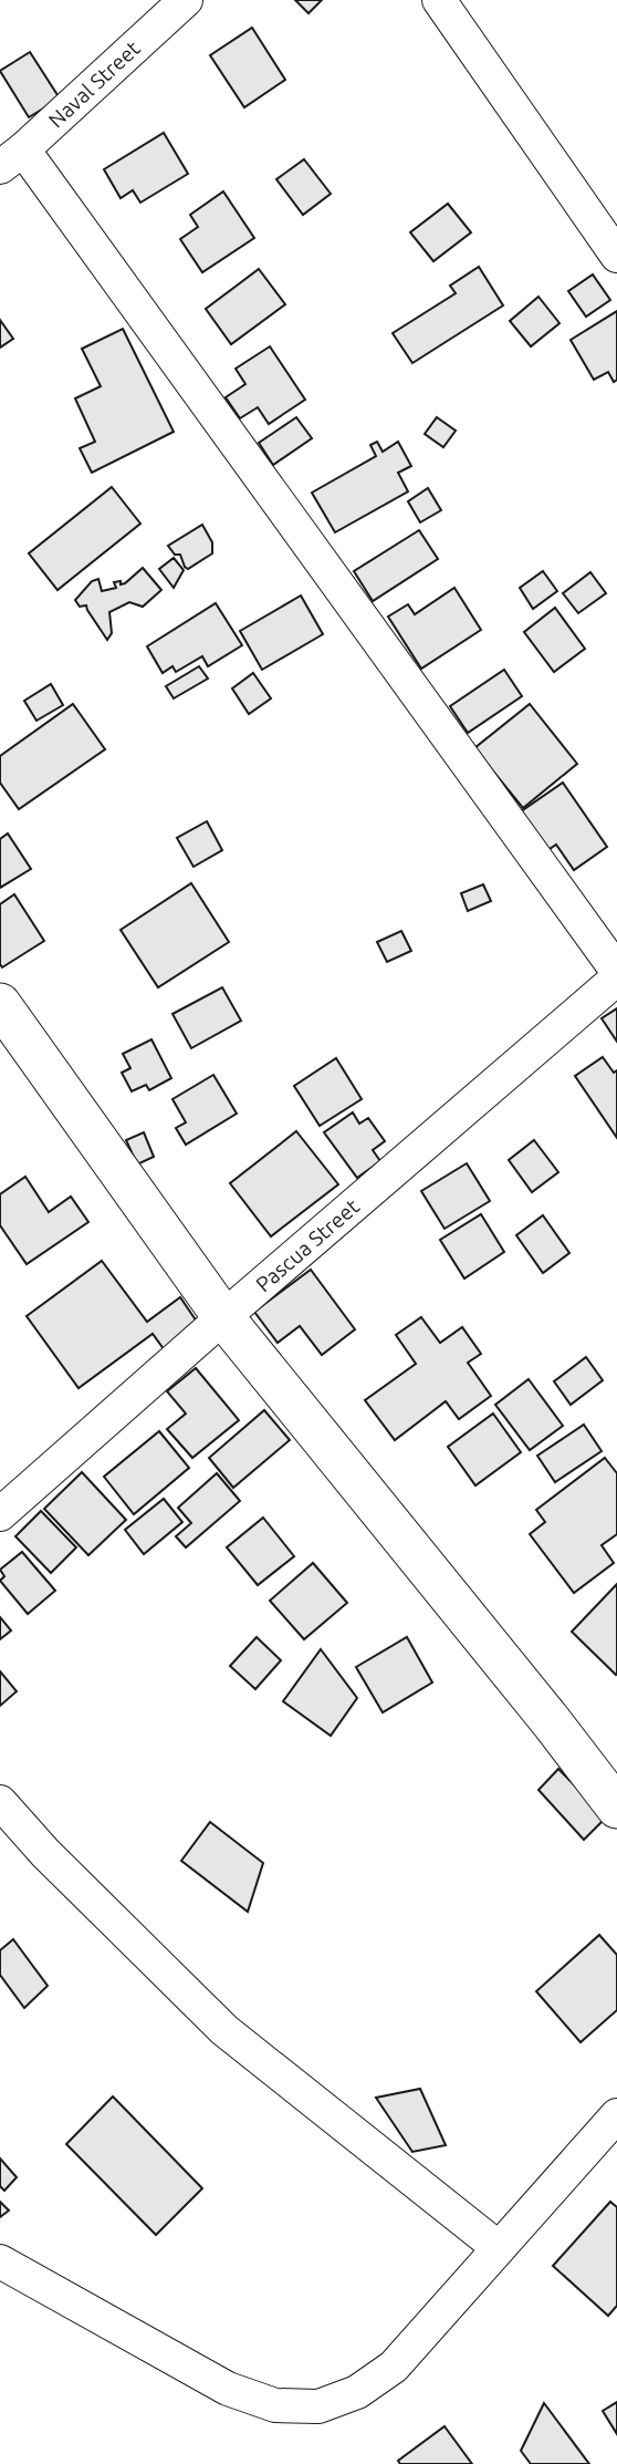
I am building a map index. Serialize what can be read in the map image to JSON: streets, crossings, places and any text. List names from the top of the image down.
{
  "streets": {
    "street": ["Naval Street", "Pascua Street"]
  }
}
